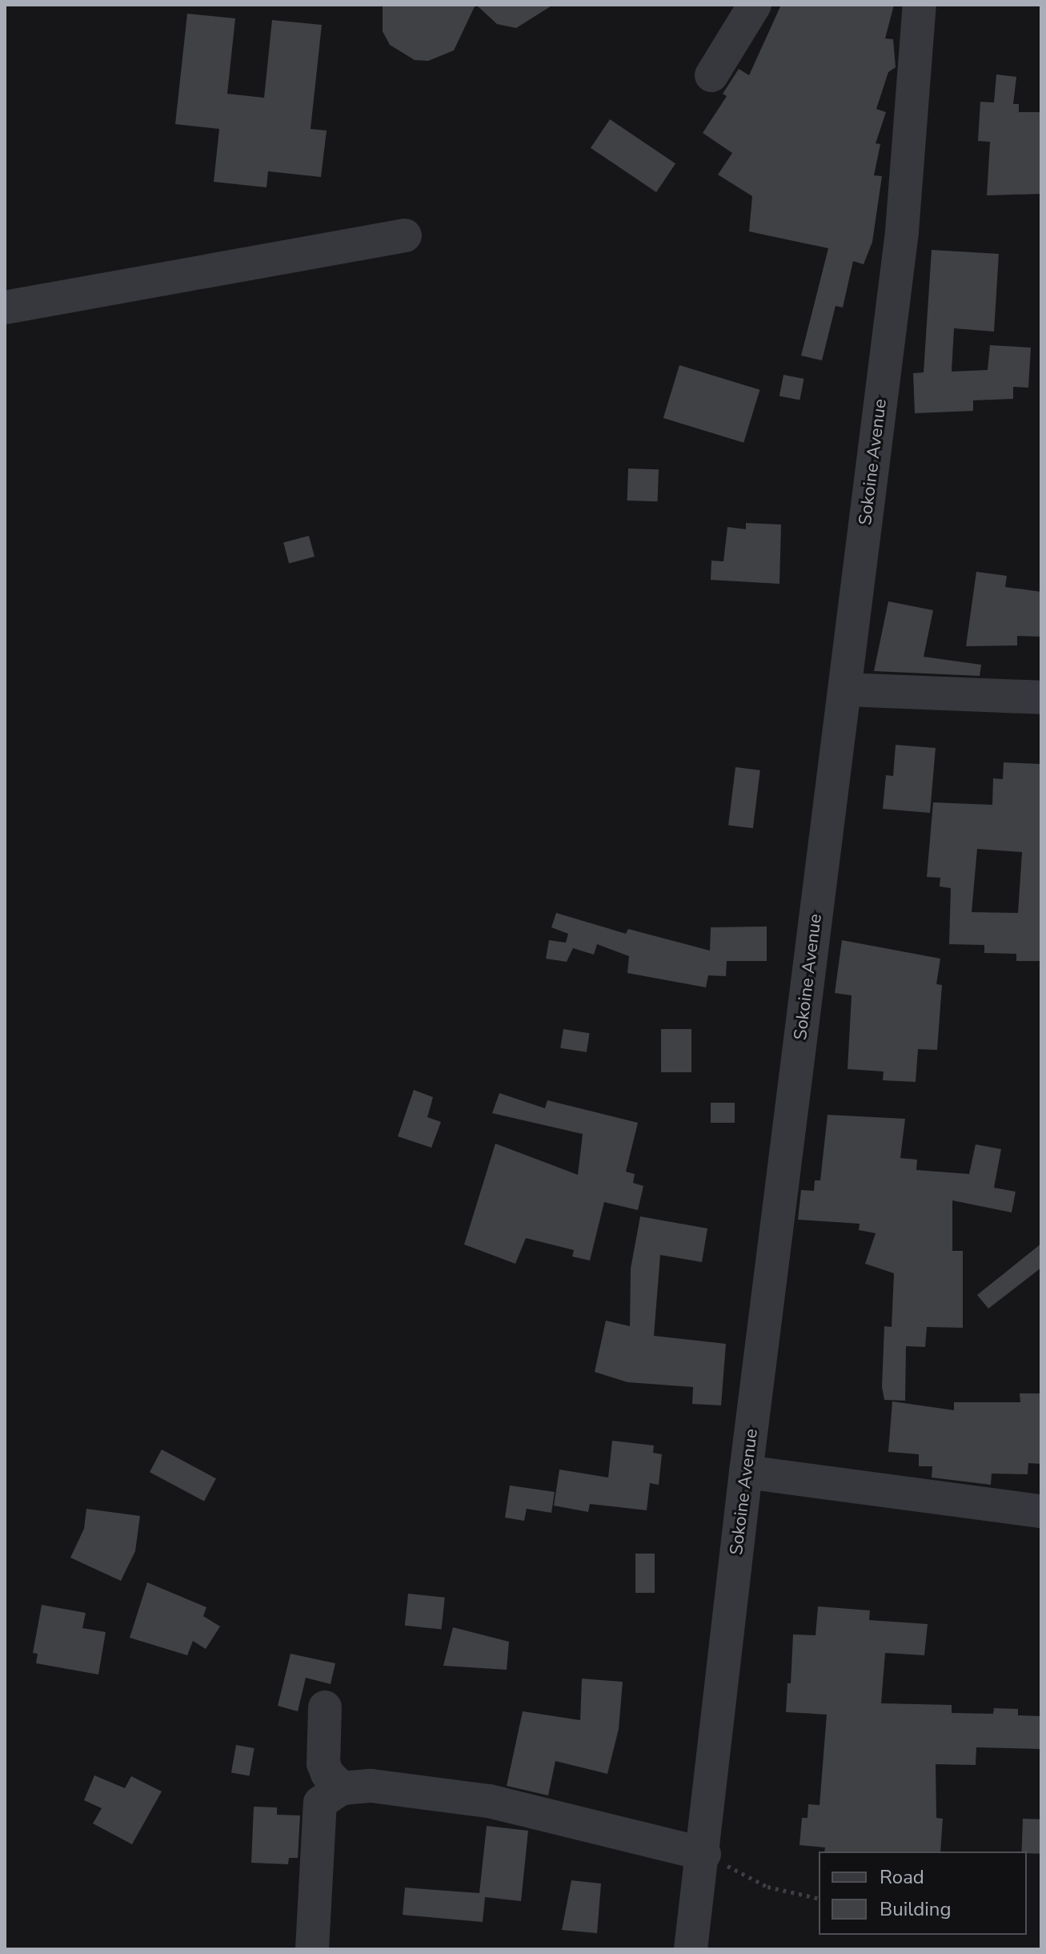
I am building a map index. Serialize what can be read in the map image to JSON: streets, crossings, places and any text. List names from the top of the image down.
{
  "streets": {
    "street": ["Sokoine Avenue"]
  },
  "legend": ["Road", "Building"]
}
